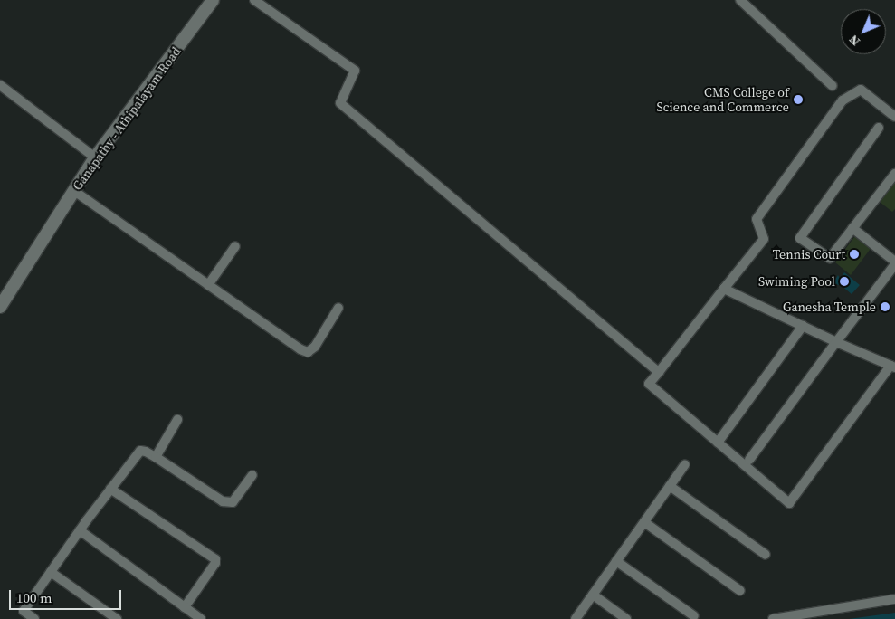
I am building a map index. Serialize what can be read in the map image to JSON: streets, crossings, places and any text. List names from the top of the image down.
{
  "streets": {
    "main road": ["Ganapathy - Athipalayam Road"]
  },
  "places": [
    "CMS College of Science and Commerce",
    "Tennis Court",
    "Swiming Pool",
    "Ganesha Temple"
  ],
  "scale_bar": "100 m",
  "north": "bottom left"
}
